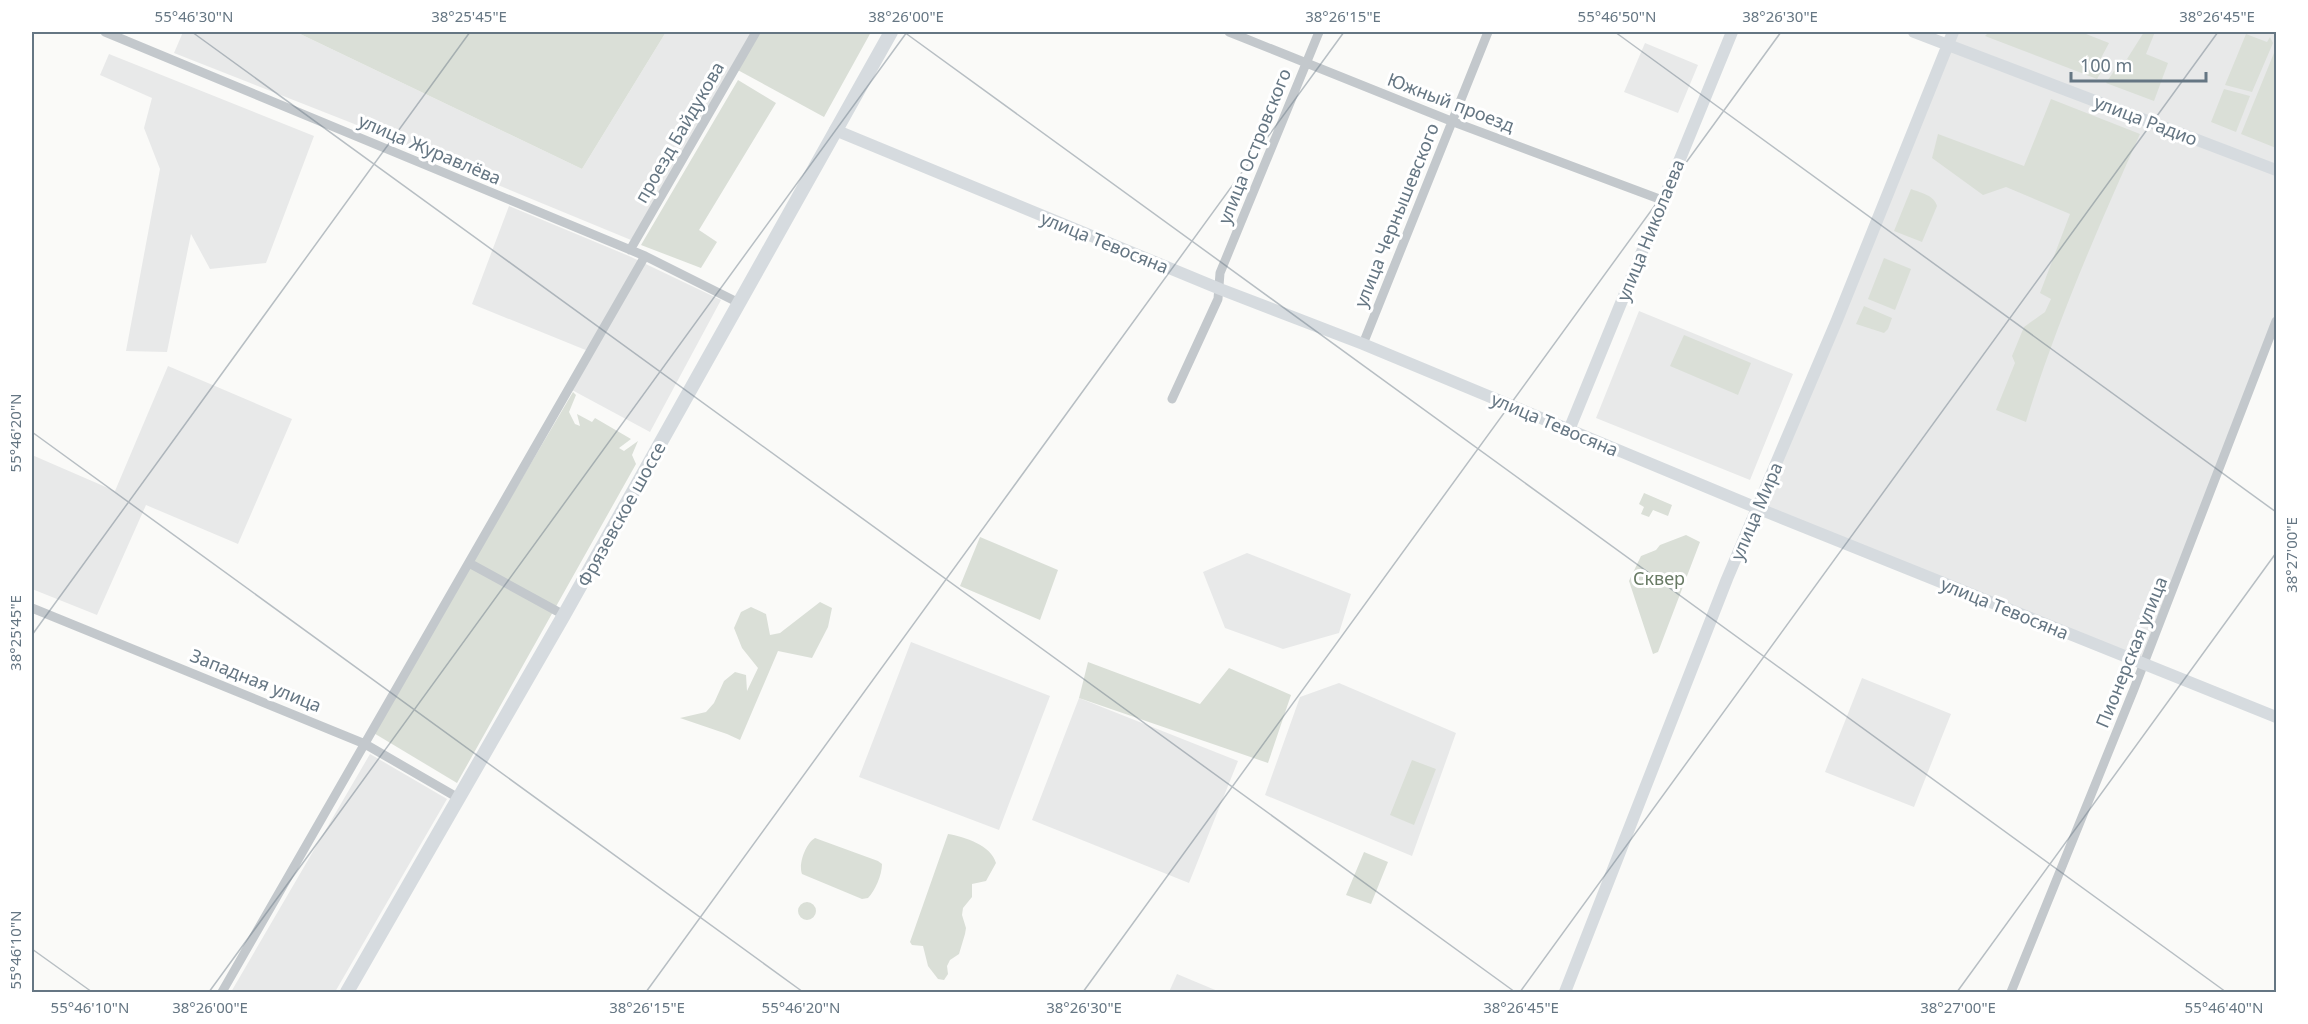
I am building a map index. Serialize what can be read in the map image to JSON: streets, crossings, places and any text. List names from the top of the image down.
{
  "streets": {
    "highway": ["Фрязевское шоссе"],
    "main road": [
      "улица Радио",
      "улица Николаева",
      "улица Тевосяна",
      "улица Мира"
    ],
    "street": [
      "Южный проезд",
      "проезд Байдукова",
      "улица Островского",
      "улица Журавлёва",
      "улица Чернышевского",
      "Пионерская улица",
      "Западная улица"
    ]
  },
  "crossings": [
    ["Южный проезд", "улица Островского"],
    ["Южный проезд", "улица Чернышевского"],
    ["Южный проезд", "улица Николаева"],
    ["улица Радио", "улица Мира"],
    ["проезд Байдукова", "улица Журавлёва"],
    ["улица Островского", "улица Тевосяна"],
    ["улица Журавлёва", "Фрязевское шоссе"],
    ["улица Чернышевского", "улица Тевосяна"],
    ["улица Николаева", "улица Тевосяна"],
    ["улица Тевосяна", "улица Мира"],
    ["улица Тевосяна", "Фрязевское шоссе"],
    ["улица Тевосяна", "Пионерская улица"],
    ["Фрязевское шоссе", "Западная улица"]
  ],
  "parks": ["Сквер"],
  "scale_bar": "100 m",
  "coordinates": [
    "55°46'30\"N",
    "38°25'45\"E",
    "38°26'00\"E",
    "38°26'15\"E",
    "55°46'50\"N",
    "38°26'30\"E",
    "38°26'45\"E",
    "55°46'20\"N",
    "38°27'00\"E",
    "55°46'10\"N",
    "55°46'40\"N"
  ]
}
